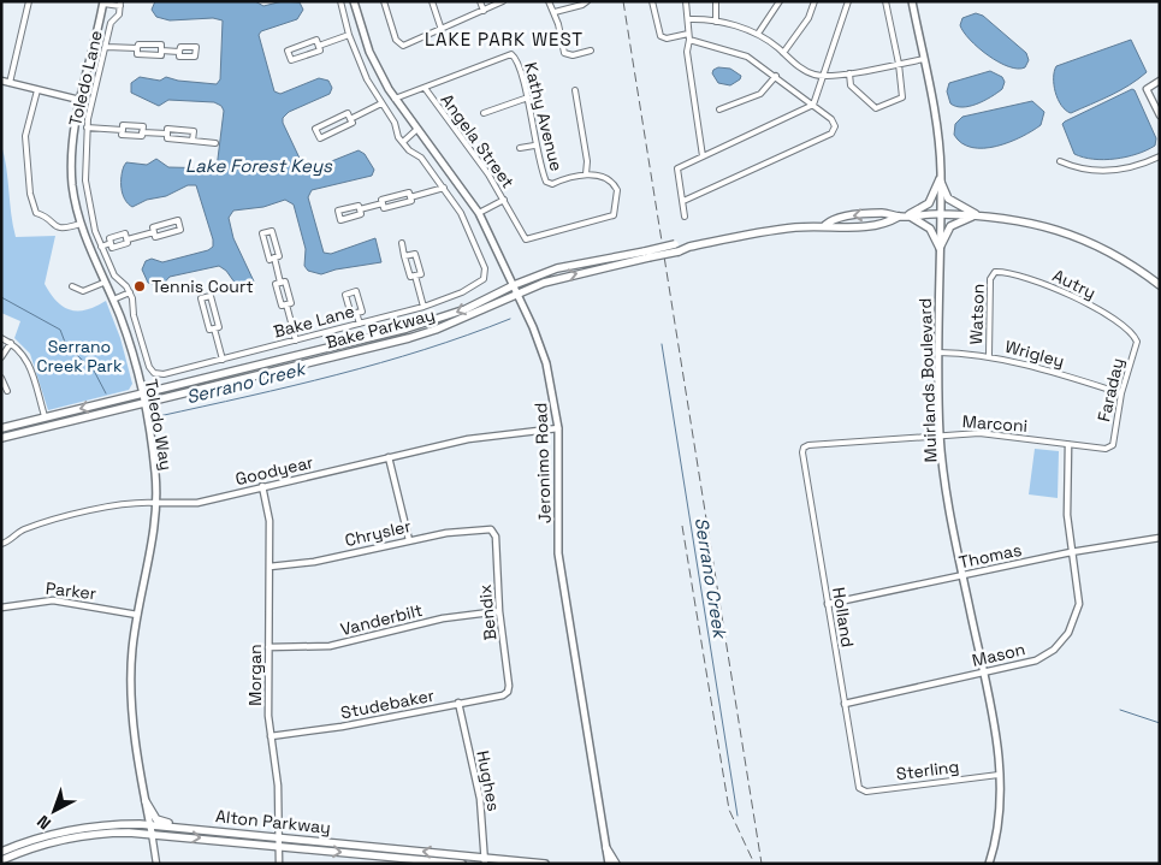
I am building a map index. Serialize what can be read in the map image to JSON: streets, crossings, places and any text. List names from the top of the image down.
{
  "streets": {
    "main road": [
      "Bake Parkway",
      "Muirlands Boulevard",
      "Toledo Way",
      "Jeronimo Road",
      "Alton Parkway"
    ],
    "street": [
      "Toledo Lane",
      "Kathy Avenue",
      "Angela Street",
      "Autry",
      "Watson",
      "Bake Lane",
      "Wrigley",
      "Faraday",
      "Marconi",
      "Goodyear",
      "Chrysler",
      "Thomas",
      "Parker",
      "Bendix",
      "Holland",
      "Vanderbilt",
      "Mason",
      "Morgan",
      "Studebaker",
      "Sterling",
      "Hughes"
    ]
  },
  "crossings": [
    ["Toledo Lane", "Bake Lane"],
    ["Kathy Avenue", "Angela Street"],
    ["Autry", "Watson"],
    ["Autry", "Faraday"],
    ["Watson", "Wrigley"],
    ["Bake Parkway", "Muirlands Boulevard"],
    ["Bake Parkway", "Toledo Way"],
    ["Bake Parkway", "Jeronimo Road"],
    ["Wrigley", "Muirlands Boulevard"],
    ["Wrigley", "Faraday"],
    ["Muirlands Boulevard", "Marconi"],
    ["Muirlands Boulevard", "Thomas"],
    ["Muirlands Boulevard", "Mason"],
    ["Muirlands Boulevard", "Sterling"],
    ["Faraday", "Marconi"],
    ["Marconi", "Holland"],
    ["Marconi", "Mason"],
    ["Toledo Way", "Goodyear"],
    ["Toledo Way", "Parker"],
    ["Toledo Way", "Alton Parkway"],
    ["Jeronimo Road", "Goodyear"],
    ["Goodyear", "Morgan"],
    ["Chrysler", "Bendix"],
    ["Chrysler", "Morgan"],
    ["Thomas", "Holland"],
    ["Thomas", "Mason"],
    ["Bendix", "Vanderbilt"],
    ["Bendix", "Studebaker"],
    ["Holland", "Mason"],
    ["Holland", "Sterling"],
    ["Vanderbilt", "Morgan"],
    ["Morgan", "Studebaker"],
    ["Morgan", "Alton Parkway"],
    ["Studebaker", "Hughes"],
    ["Hughes", "Alton Parkway"]
  ],
  "districts": ["LAKE PARK WEST"],
  "water": ["Lake Forest Keys", "Serrano Creek"],
  "parks": ["Serrano Creek Park"],
  "places": ["Tennis Court"],
  "north": "bottom left"
}
